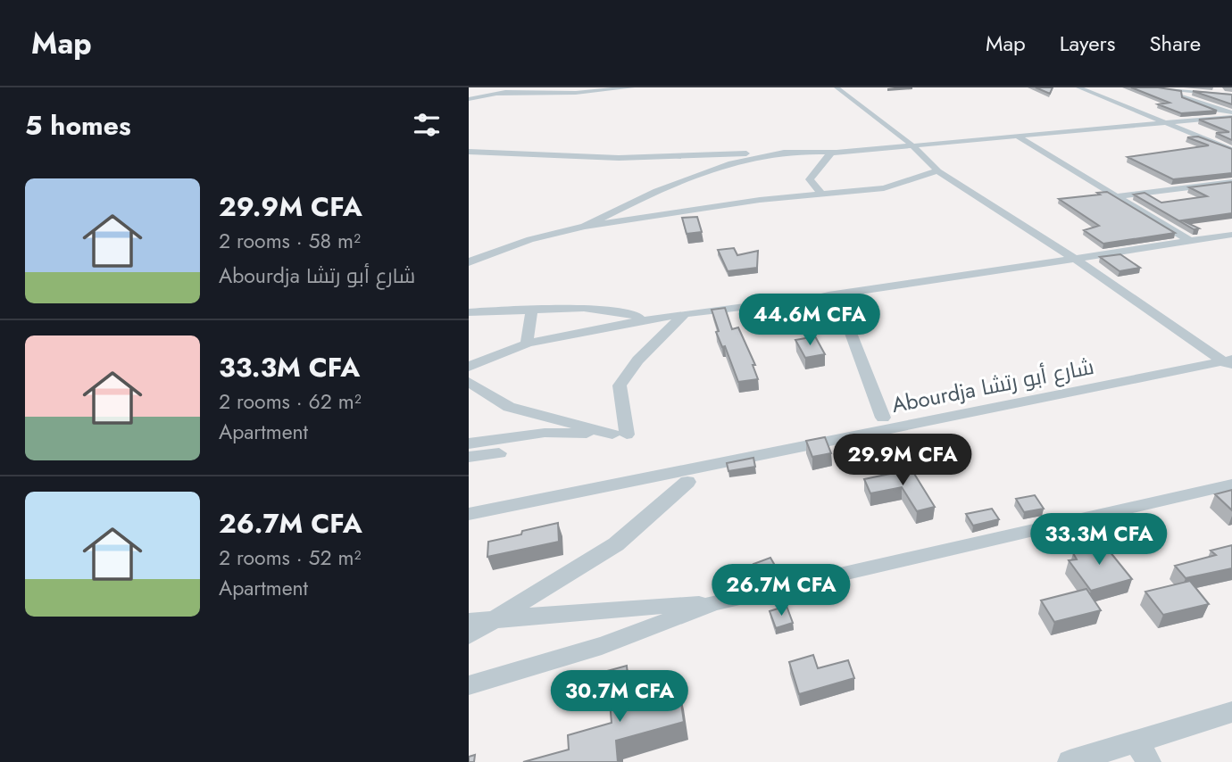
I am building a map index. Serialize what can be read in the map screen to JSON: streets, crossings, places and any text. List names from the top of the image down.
{
  "streets": {
    "street": ["Abourdja شارع أبو رتشا"]
  },
  "page": {
    "header": "Map",
    "nav": ["Map", "Layers", "Share"],
    "heading": "5 homes",
    "list": [
      {
        "name": "29.9M CFA",
        "note": "2 rooms · 58 m² · Abourdja شارع أبو رتشا"
      },
      {
        "name": "33.3M CFA",
        "note": "2 rooms · 62 m² · Apartment"
      },
      {
        "name": "26.7M CFA",
        "note": "2 rooms · 52 m² · Apartment"
      }
    ],
    "price": [
      "44.6M CFA",
      "29.9M CFA",
      "33.3M CFA",
      "26.7M CFA",
      "30.7M CFA"
    ]
  }
}
